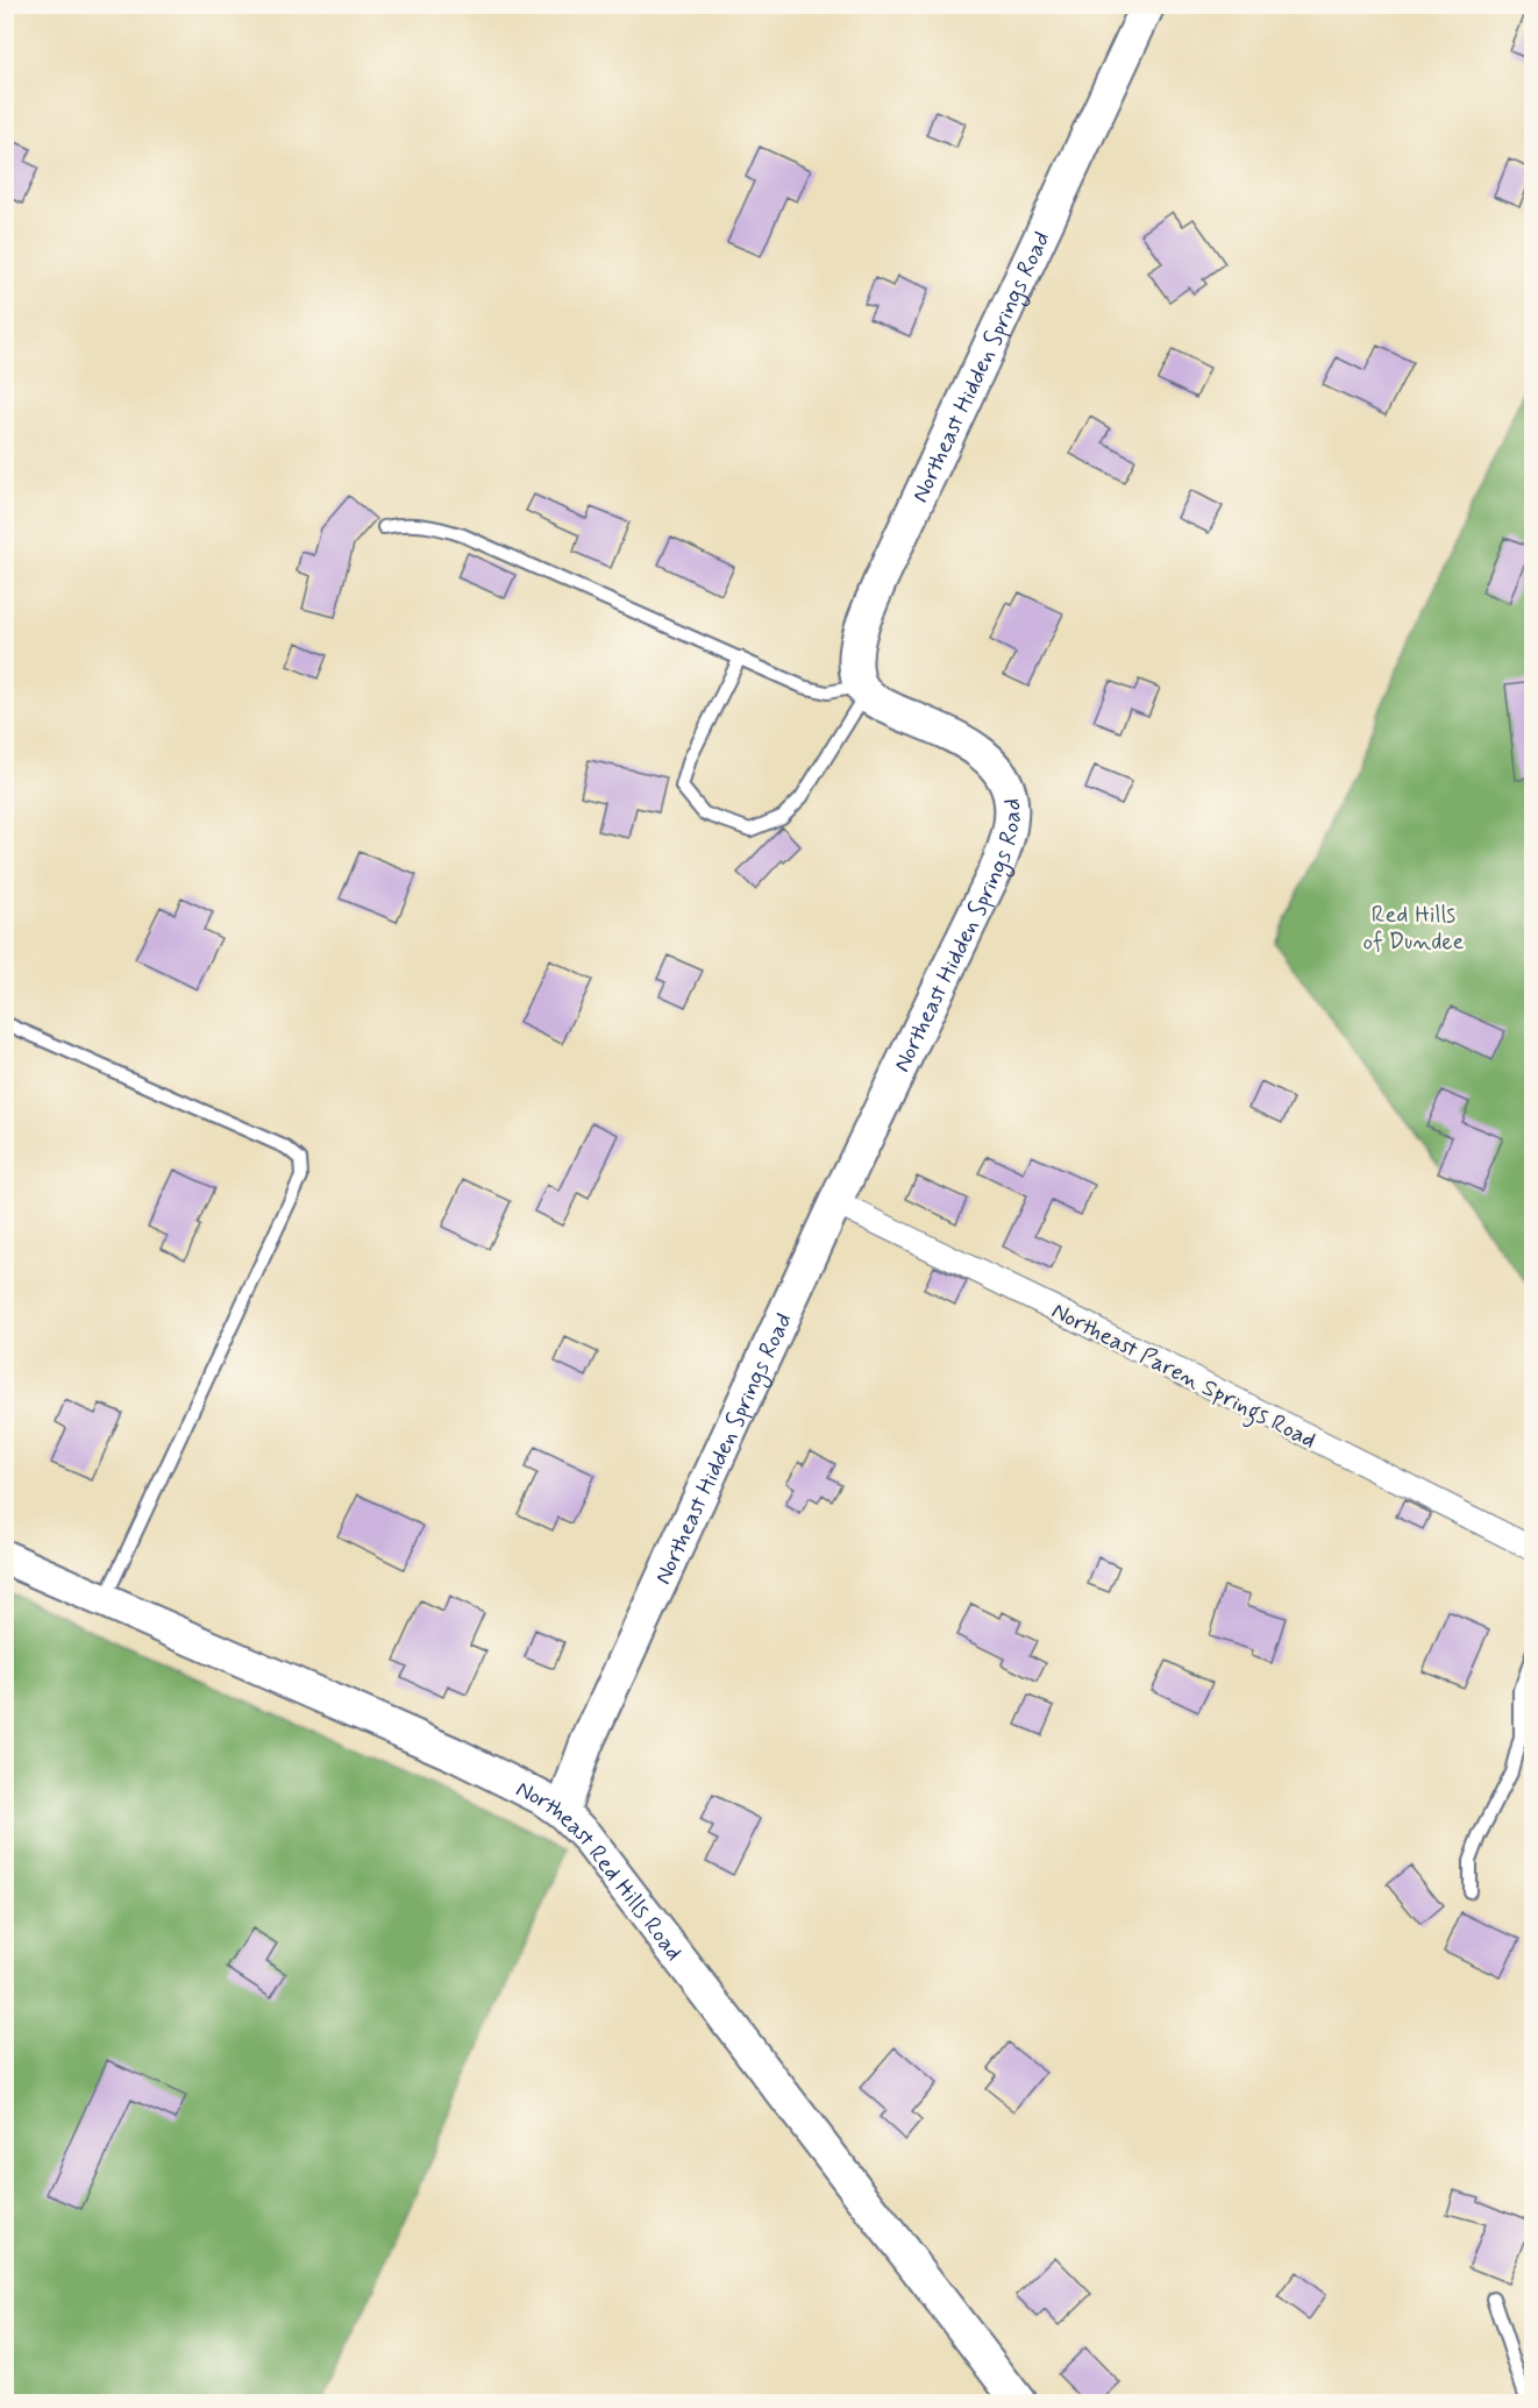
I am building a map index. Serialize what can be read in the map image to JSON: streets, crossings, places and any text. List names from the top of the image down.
{
  "streets": {
    "street": ["Northeast Hidden Springs Road", "Northeast Paren Springs Road", "Northeast Red Hills Road"]
  },
  "crossings": [
    ["Northeast Hidden Springs Road", "Northeast Paren Springs Road"],
    ["Northeast Hidden Springs Road", "Northeast Red Hills Road"]
  ],
  "parks": ["Red Hills of Dundee"]
}
